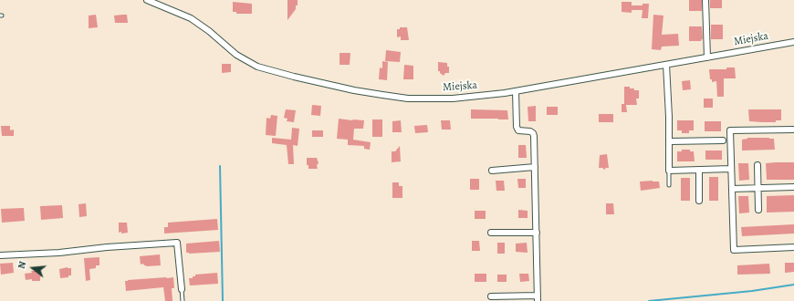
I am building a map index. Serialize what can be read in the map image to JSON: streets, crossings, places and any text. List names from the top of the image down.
{
  "streets": {
    "street": ["Miejska"]
  },
  "north": "left"
}
